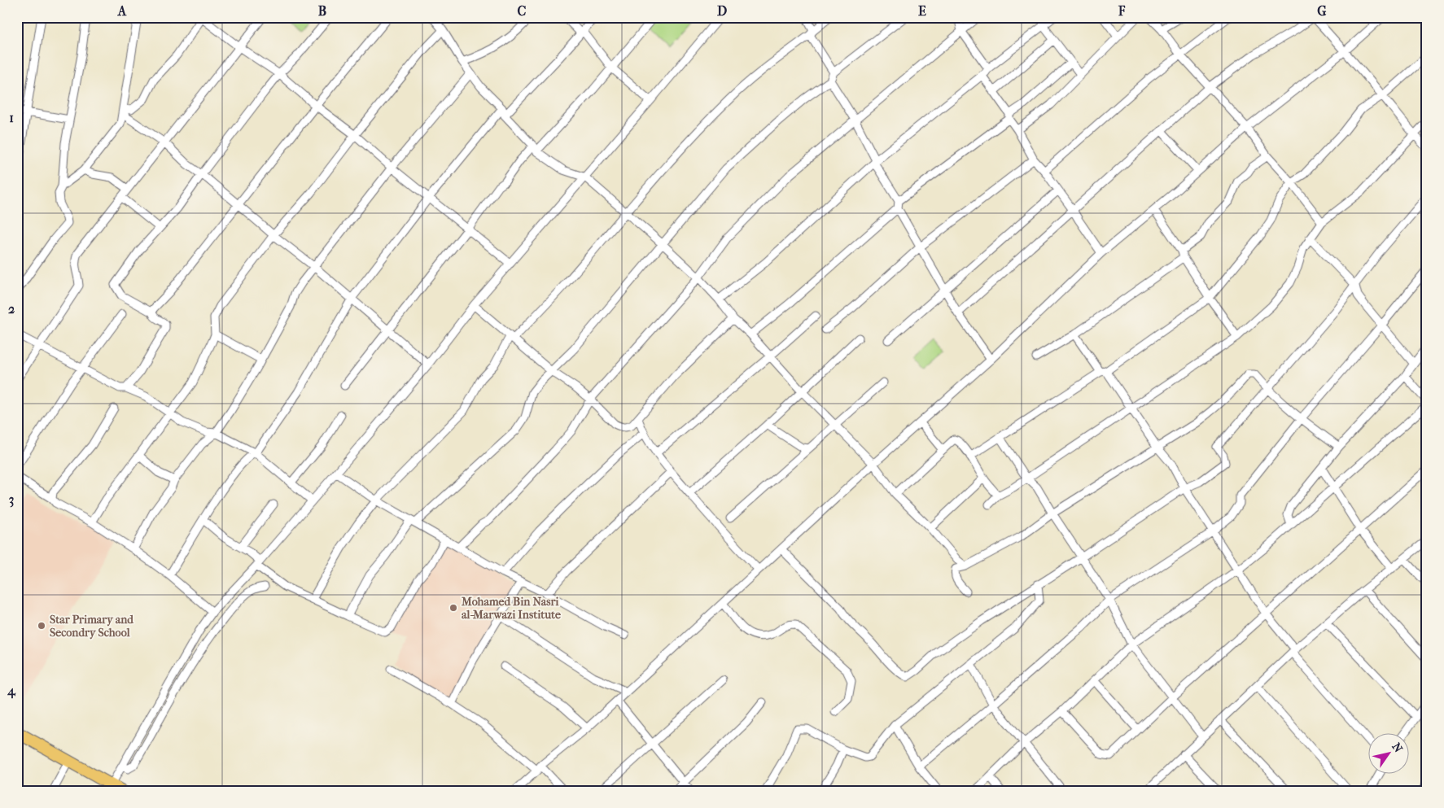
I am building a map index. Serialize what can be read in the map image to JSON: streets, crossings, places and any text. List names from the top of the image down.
{
  "places": ["Mohamed Bin Nasri al-Marwazi Institute", "Star Primary and Secondry School"],
  "north": "top right",
  "grid": {
    "columns": [
      "A",
      "B",
      "C",
      "D",
      "E",
      "F",
      "G"
    ],
    "rows": [
      "1",
      "2",
      "3",
      "4"
    ]
  }
}
